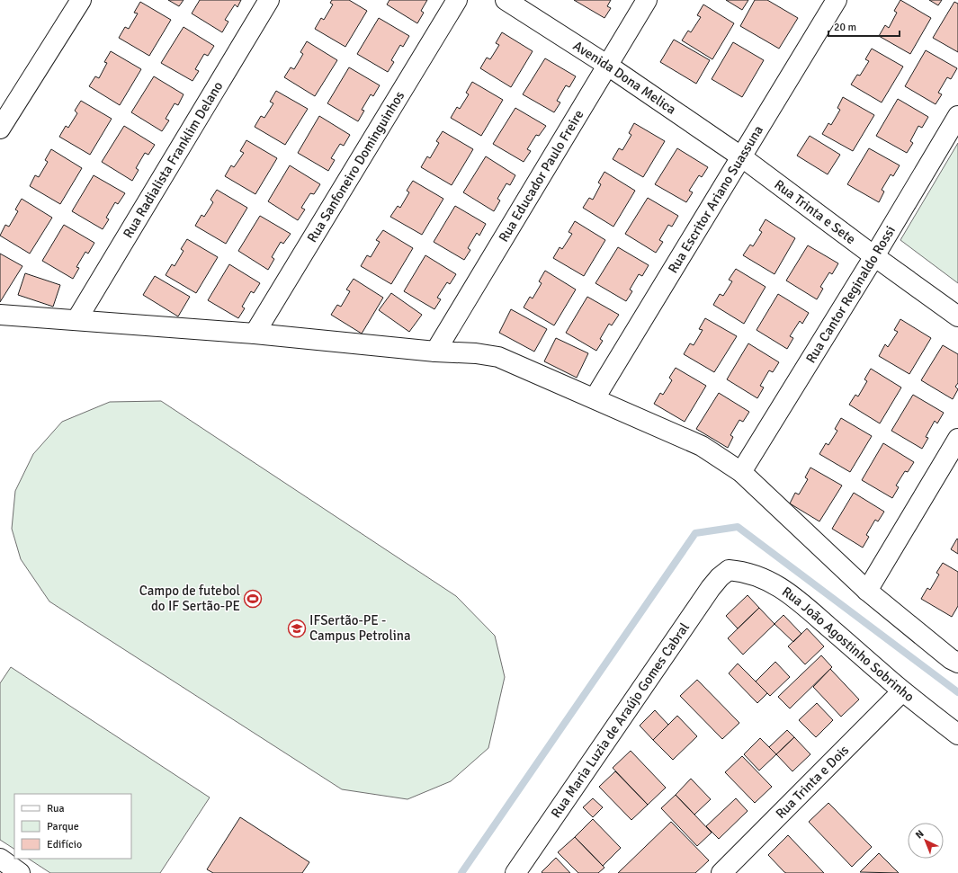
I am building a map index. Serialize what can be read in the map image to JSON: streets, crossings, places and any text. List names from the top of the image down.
{
  "streets": {
    "street": [
      "Avenida Dona Melica",
      "Rua Radialista Franklim Delano",
      "Rua Sanfoneiro Dominguinhos",
      "Rua Educador Paulo Freire",
      "Rua Escritor Ariano Suassuna",
      "Rua Trinta e Sete",
      "Rua Cantor Reginaldo Rossi",
      "Rua João Agostinho Sobrinho",
      "Rua Maria Luzia de Araújo Gomes Cabral",
      "Rua Trinta e Dois"
    ]
  },
  "crossings": [
    ["Avenida Dona Melica", "Rua Educador Paulo Freire"],
    ["Avenida Dona Melica", "Rua Escritor Ariano Suassuna"],
    ["Avenida Dona Melica", "Rua Trinta e Sete"],
    ["Rua Escritor Ariano Suassuna", "Rua Trinta e Sete"],
    ["Rua Trinta e Sete", "Rua Cantor Reginaldo Rossi"],
    ["Rua João Agostinho Sobrinho", "Rua Maria Luzia de Araújo Gomes Cabral"],
    ["Rua João Agostinho Sobrinho", "Rua Trinta e Dois"]
  ],
  "places": {
    "sports": ["Campo de futebol do IF Sertão-PE"],
    "school or university": ["IFSertão-PE - Campus Petrolina"]
  },
  "legend": ["Rua", "Parque", "Edifício"],
  "scale_bar": "20 m",
  "north": "top left"
}
